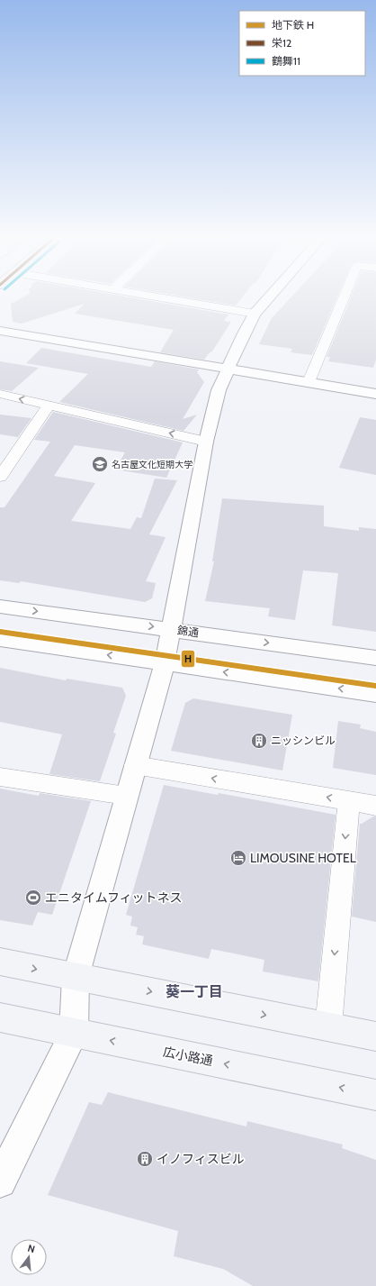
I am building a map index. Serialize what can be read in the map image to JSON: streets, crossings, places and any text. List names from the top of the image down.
{
  "streets": {
    "main road": ["広小路通"],
    "street": ["錦通"]
  },
  "districts": ["葵一丁目"],
  "places": {
    "school or university": ["名古屋文化短期大学"],
    "building": ["ニッシンビル", "イノフィスビル"],
    "hotel": ["LIMOUSINE HOTEL"],
    "sports": ["エニタイムフィットネス"]
  },
  "lines": ["metro line H"],
  "legend": ["地下鉄 H", "栄12", "鶴舞11"],
  "north": "top"
}
